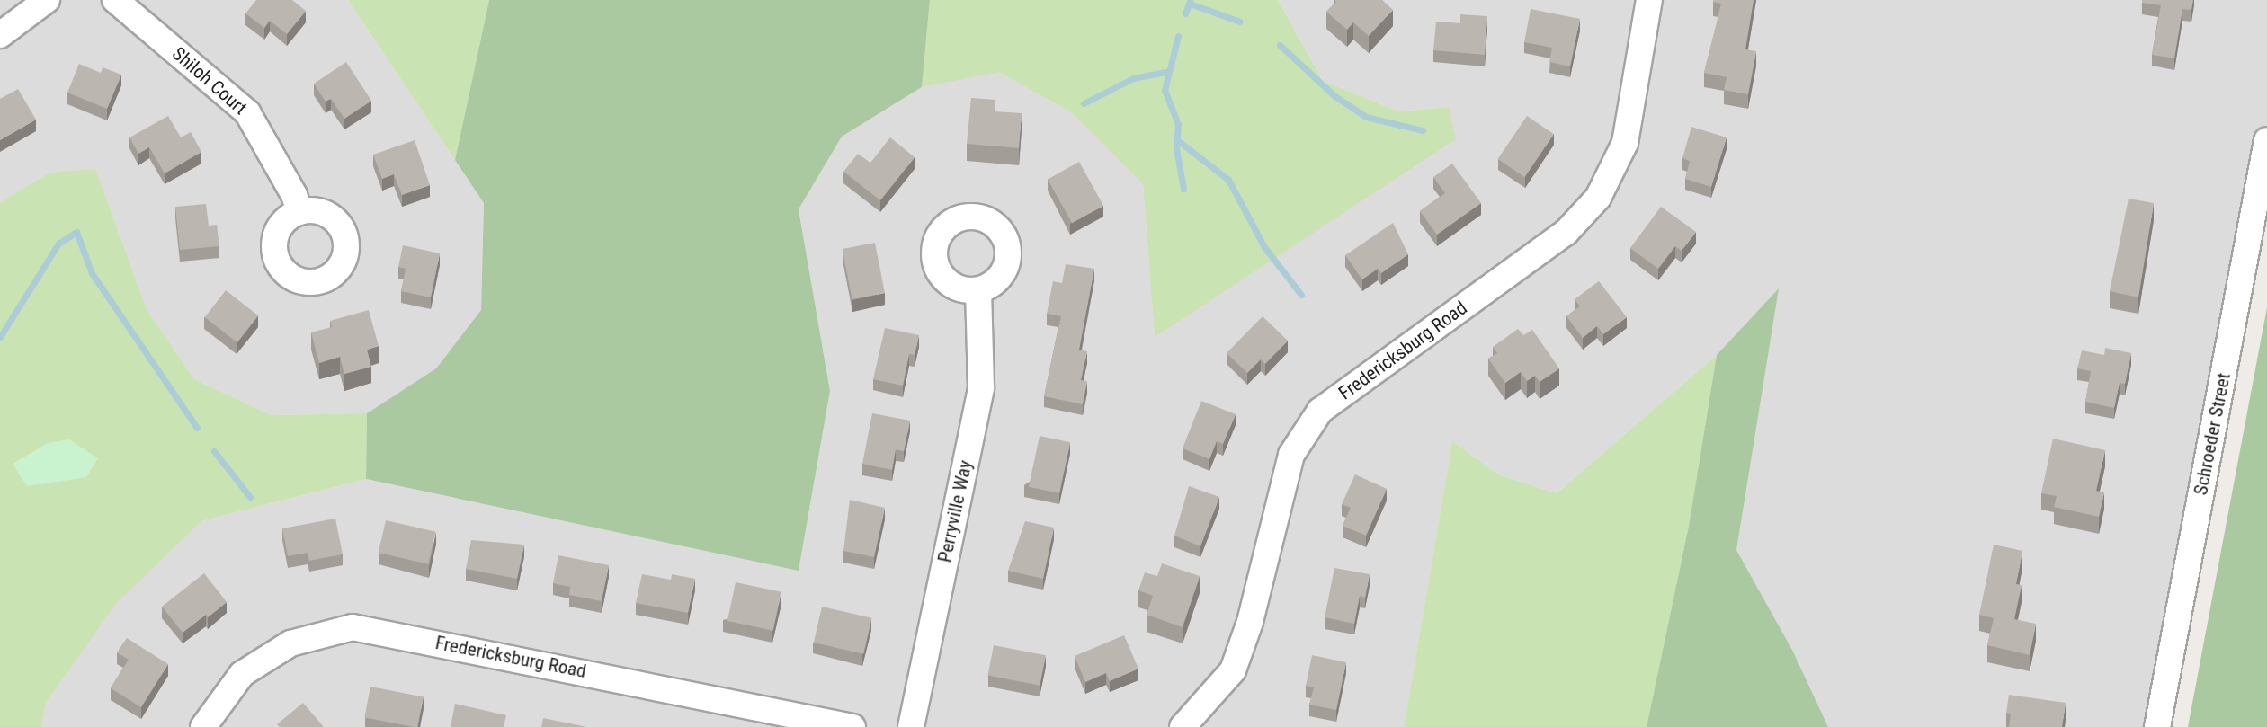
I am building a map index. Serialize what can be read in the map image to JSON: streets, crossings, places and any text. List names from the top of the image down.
{
  "streets": {
    "street": [
      "Shiloh Court",
      "Fredericksburg Road",
      "Schroeder Street",
      "Perryville Way"
    ]
  }
}
